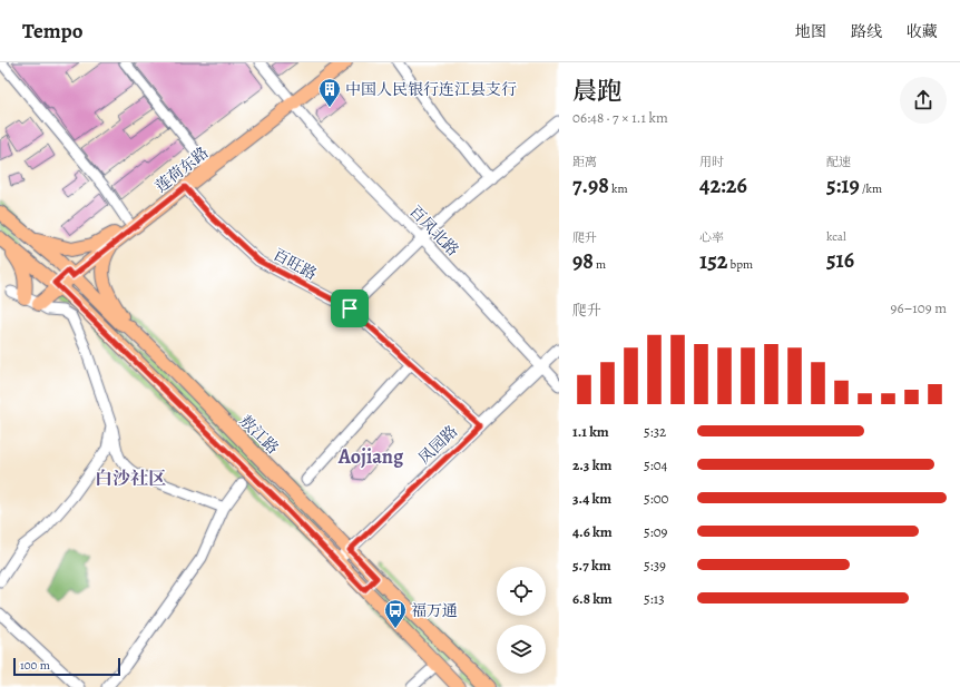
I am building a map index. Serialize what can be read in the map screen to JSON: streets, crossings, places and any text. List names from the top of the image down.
{
  "streets": {
    "main road": ["莲荷东路", "敖江路"],
    "street": ["百凤北路", "百旺路", "凤园路"]
  },
  "crossings": [
    ["莲荷东路", "百凤北路"],
    ["莲荷东路", "百旺路"],
    ["莲荷东路", "敖江路"],
    ["百凤北路", "凤园路"],
    ["百旺路", "凤园路"],
    ["敖江路", "凤园路"]
  ],
  "districts": ["Aojiang", "白沙社区"],
  "places": {
    "building": ["中国人民银行连江县支行"],
    "bus stop": ["福万通"]
  },
  "scale_bar": "100 m",
  "page": {
    "header": "Tempo",
    "nav": ["地图", "路线", "收藏"],
    "heading": ["晨跑", "06:48 · 7 × 1.1 km"],
    "stats": [
      ["距离", "7.98 km"],
      ["用时", "42:26"],
      ["配速", "5:19 /km"],
      ["爬升", "98 m"],
      ["心率", "152 bpm"],
      ["kcal", "516"]
    ],
    "chart": ["爬升", "96–109 m"],
    "list": [
      {
        "name": "1.1 km",
        "note": "5:32"
      },
      {
        "name": "2.3 km",
        "note": "5:04"
      },
      {
        "name": "3.4 km",
        "note": "5:00"
      },
      {
        "name": "4.6 km",
        "note": "5:09"
      },
      {
        "name": "5.7 km",
        "note": "5:39"
      },
      {
        "name": "6.8 km",
        "note": "5:13"
      }
    ],
    "scale": "100 m"
  }
}
